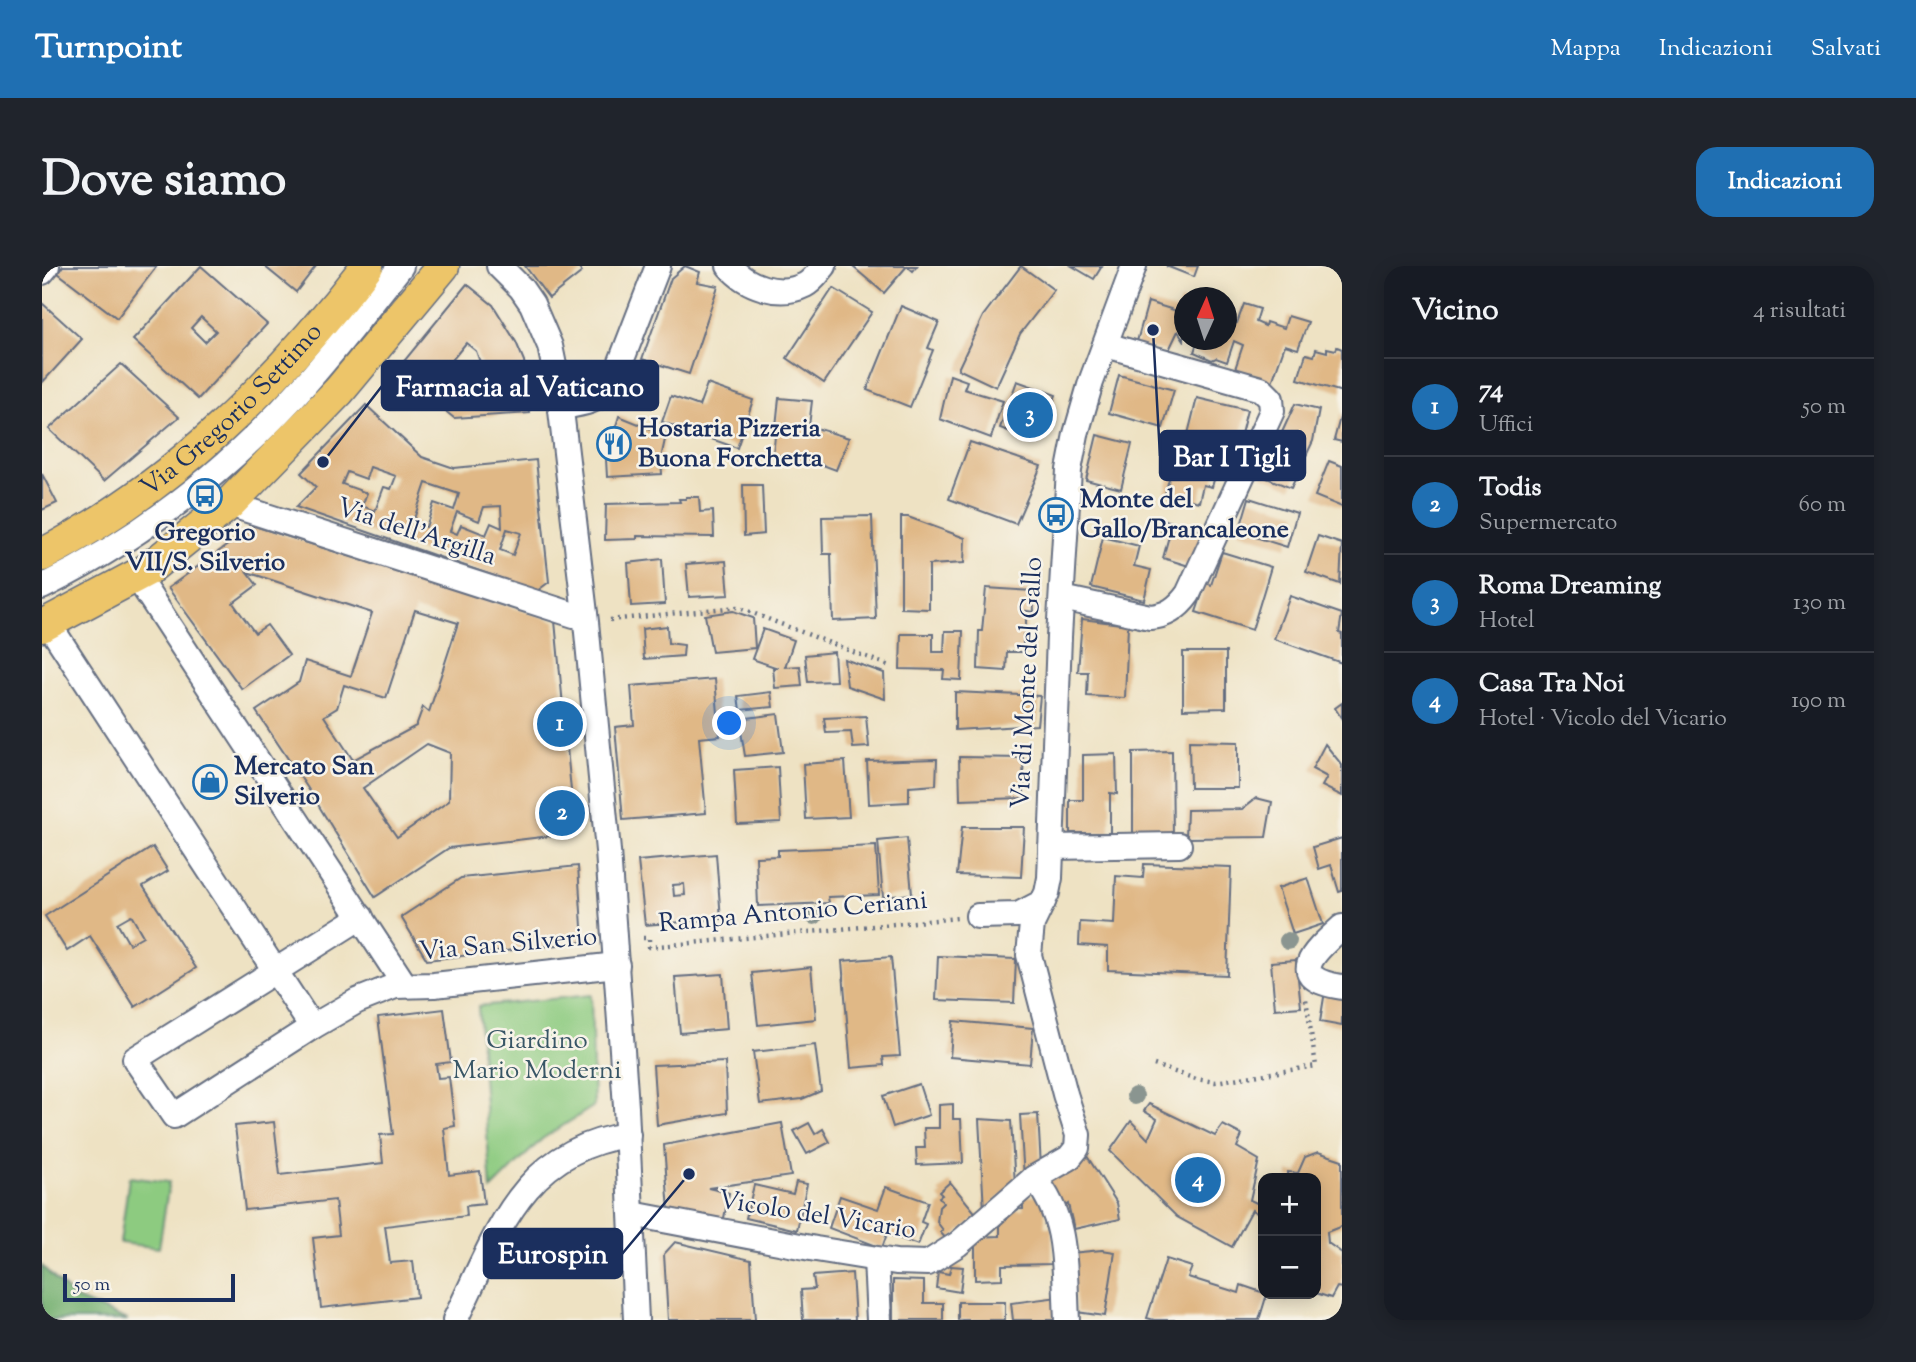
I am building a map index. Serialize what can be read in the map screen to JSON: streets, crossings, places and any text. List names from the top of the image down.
{
  "streets": {
    "main road": ["Via Gregorio Settimo"],
    "street": [
      "Via dell'Argilla",
      "Via di Monte del Gallo",
      "Via San Silverio",
      "Vicolo del Vicario"
    ],
    "path": ["Rampa Antonio Ceriani"]
  },
  "crossings": [
    ["Via di Monte del Gallo", "Vicolo del Vicario"]
  ],
  "parks": ["Giardino Mario Moderni"],
  "places": {
    "other": ["Bar I Tigli", "Farmacia al Vaticano", "Eurospin"],
    "restaurant": ["Hostaria Pizzeria Buona Forchetta"],
    "bus stop": ["Gregorio VII/S. Silverio", "Monte del Gallo/Brancaleone"],
    "shop": ["Mercato San Silverio"]
  },
  "scale_bar": "50 m",
  "north": "top",
  "page": {
    "header": "Turnpoint",
    "nav": ["Mappa", "Indicazioni", "Salvati"],
    "title": "Dove siamo",
    "buttons": "Indicazioni",
    "heading": ["Vicino", "4 risultati"],
    "list": [
      {
        "mark": "1",
        "name": "74",
        "note": "Uffici",
        "value": "50 m"
      },
      {
        "mark": "2",
        "name": "Todis",
        "note": "Supermercato",
        "value": "60 m"
      },
      {
        "mark": "3",
        "name": "Roma Dreaming",
        "note": "Hotel",
        "value": "130 m"
      },
      {
        "mark": "4",
        "name": "Casa Tra Noi",
        "note": "Hotel · Vicolo del Vicario",
        "value": "190 m"
      }
    ],
    "pins": [
      "3",
      "1",
      "2",
      "4"
    ],
    "map_buttons": ["+", "−"],
    "scale": "50 m"
  }
}
